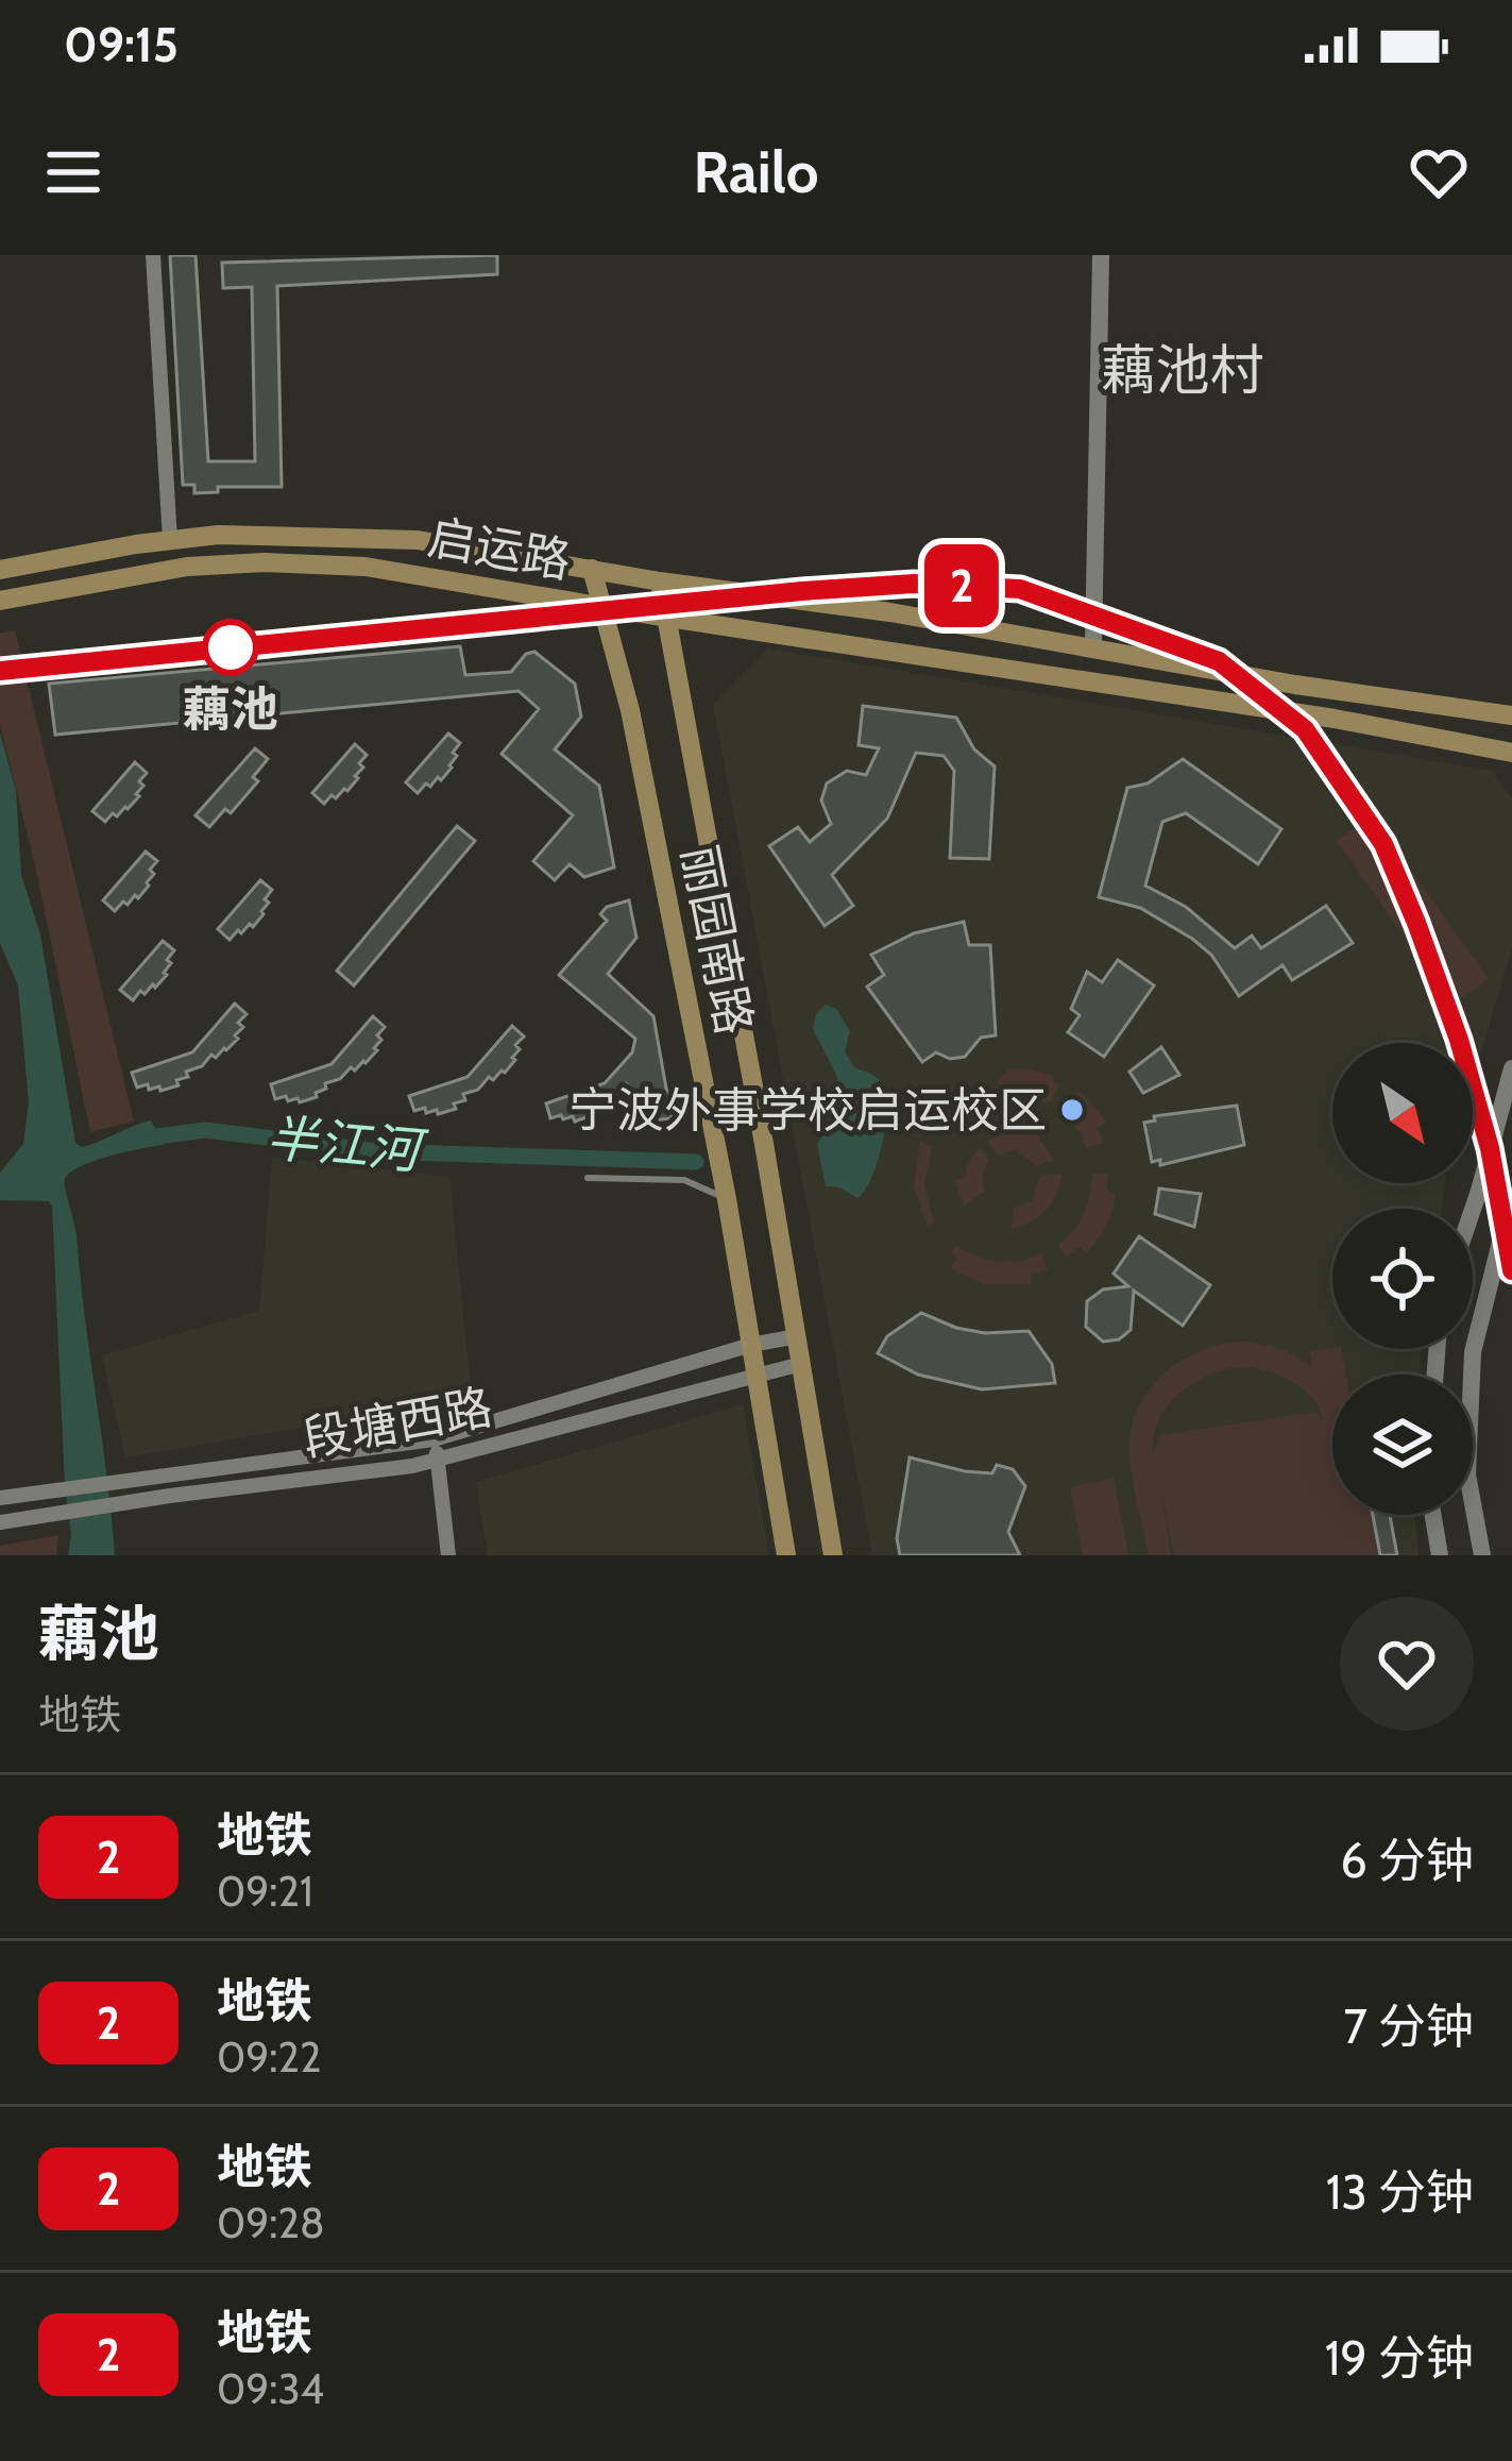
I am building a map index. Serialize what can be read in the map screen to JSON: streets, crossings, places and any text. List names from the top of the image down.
{
  "streets": {
    "main road": ["启运路", "丽园南路"],
    "street": ["段塘西路"]
  },
  "crossings": [
    ["启运路", "丽园南路"],
    ["丽园南路", "段塘西路"]
  ],
  "districts": ["藕池村"],
  "water": ["半江河"],
  "places": ["藕池", "宁波外事学校启运校区"],
  "lines": ["metro line 2"],
  "north": "bottom right",
  "page": {
    "status": "09:15",
    "header": "Railo",
    "on_map": "2",
    "heading": ["藕池", "地铁"],
    "list": [
      {
        "mark": "2",
        "name": "地铁",
        "note": "09:21",
        "value": "6 分钟"
      },
      {
        "mark": "2",
        "name": "地铁",
        "note": "09:22",
        "value": "7 分钟"
      },
      {
        "mark": "2",
        "name": "地铁",
        "note": "09:28",
        "value": "13 分钟"
      },
      {
        "mark": "2",
        "name": "地铁",
        "note": "09:34",
        "value": "19 分钟"
      }
    ]
  }
}
